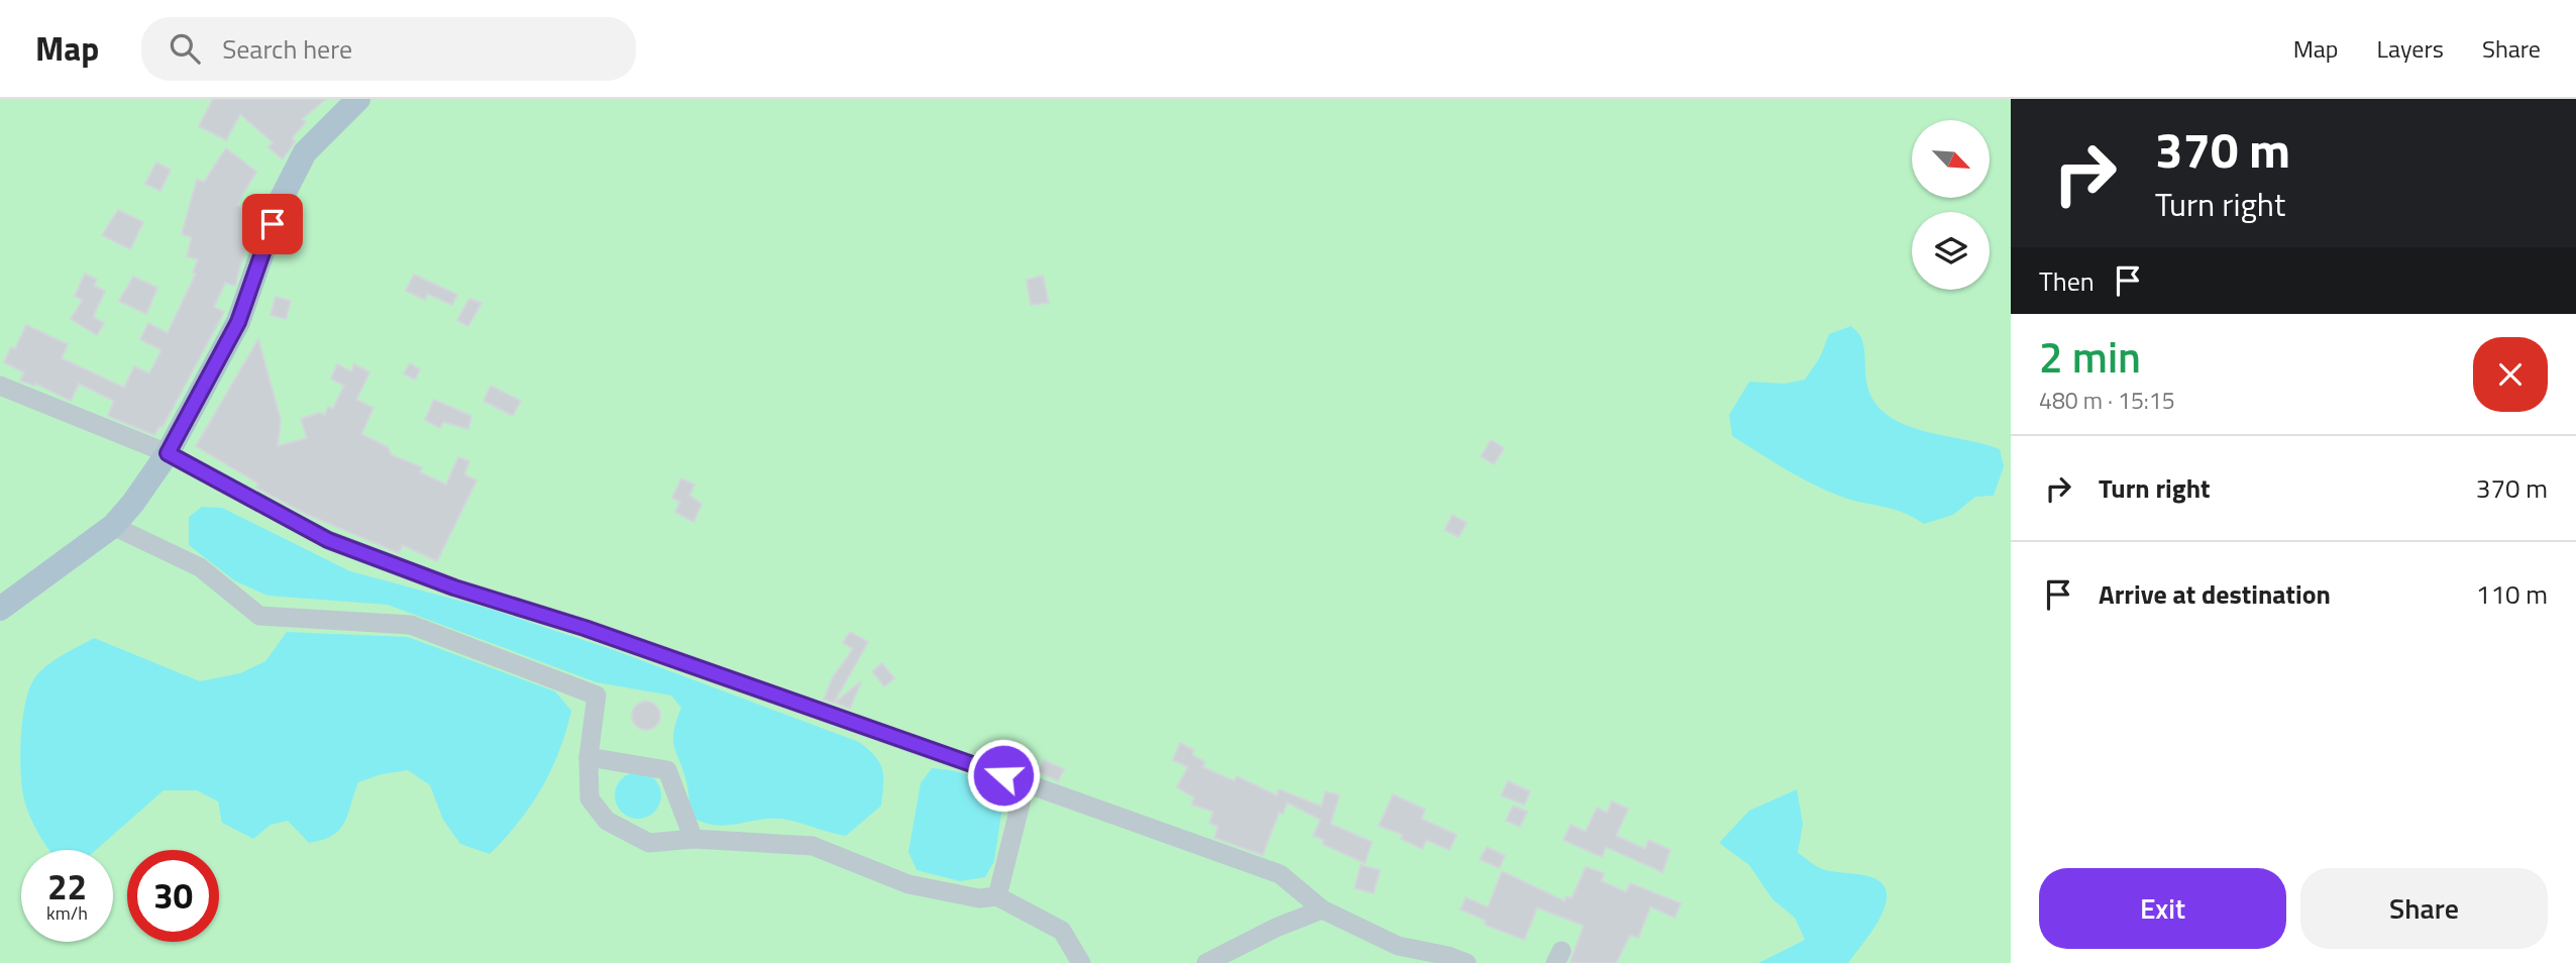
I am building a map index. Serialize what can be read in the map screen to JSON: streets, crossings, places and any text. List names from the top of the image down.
{
  "north": "bottom right",
  "page": {
    "header": "Map",
    "search": "Search here",
    "nav": ["Map", "Layers", "Share"],
    "turn": ["370 m", "Turn right"],
    "then": "Then",
    "heading": ["2 min", "480 m · 15:15"],
    "list": [
      {
        "name": "Turn right",
        "value": "370 m"
      },
      {
        "name": "Arrive at destination",
        "value": "110 m"
      }
    ],
    "speed": "22 km/h",
    "limit": "30",
    "buttons": ["Exit", "Share"]
  }
}
